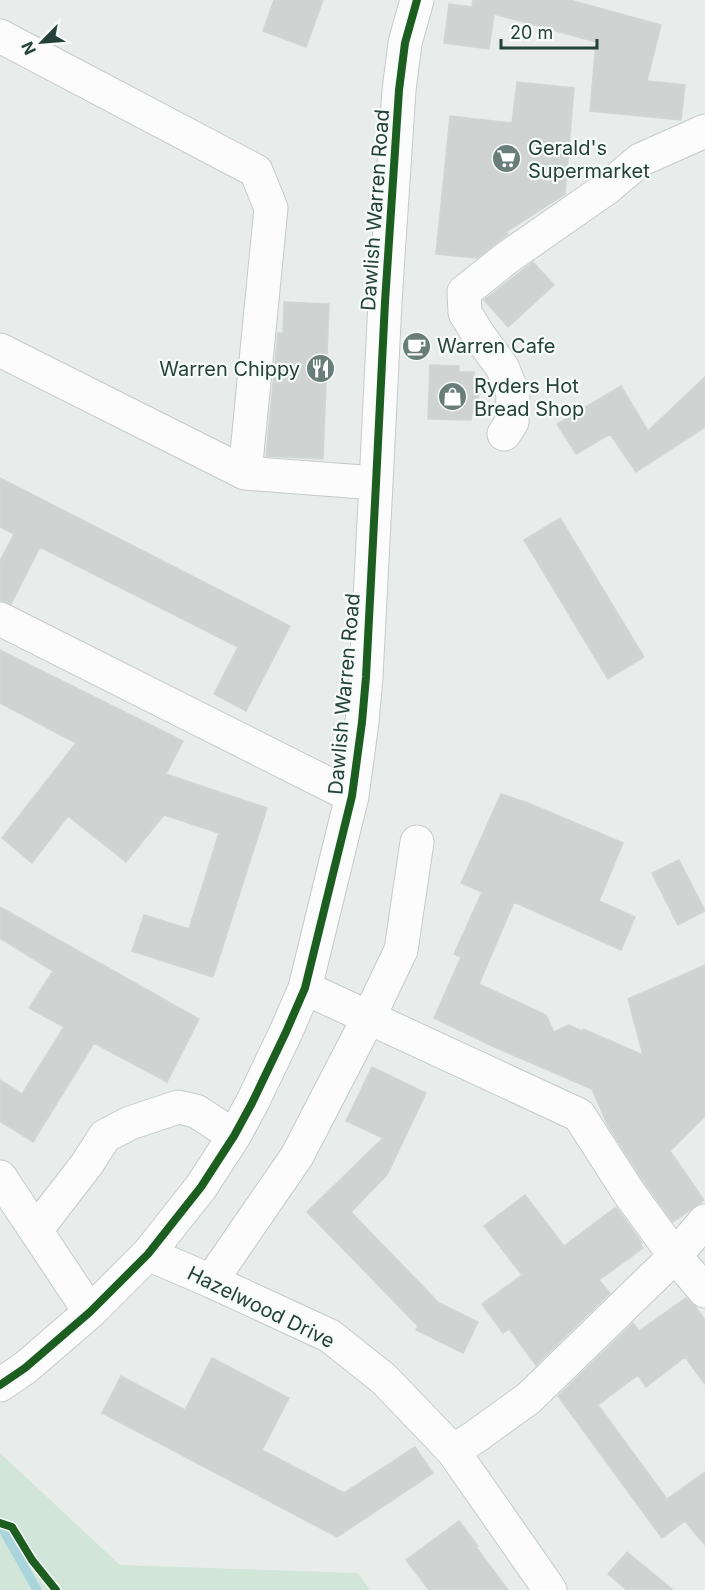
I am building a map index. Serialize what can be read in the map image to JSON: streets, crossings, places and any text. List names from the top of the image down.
{
  "streets": {
    "street": ["Dawlish Warren Road", "Hazelwood Drive"]
  },
  "crossings": [
    ["Dawlish Warren Road", "Hazelwood Drive"]
  ],
  "places": {
    "supermarket": ["Gerald's Supermarket"],
    "cafe": ["Warren Cafe"],
    "restaurant": ["Warren Chippy"],
    "shop": ["Ryders Hot Bread Shop"]
  },
  "scale_bar": "20 m",
  "north": "bottom left"
}
